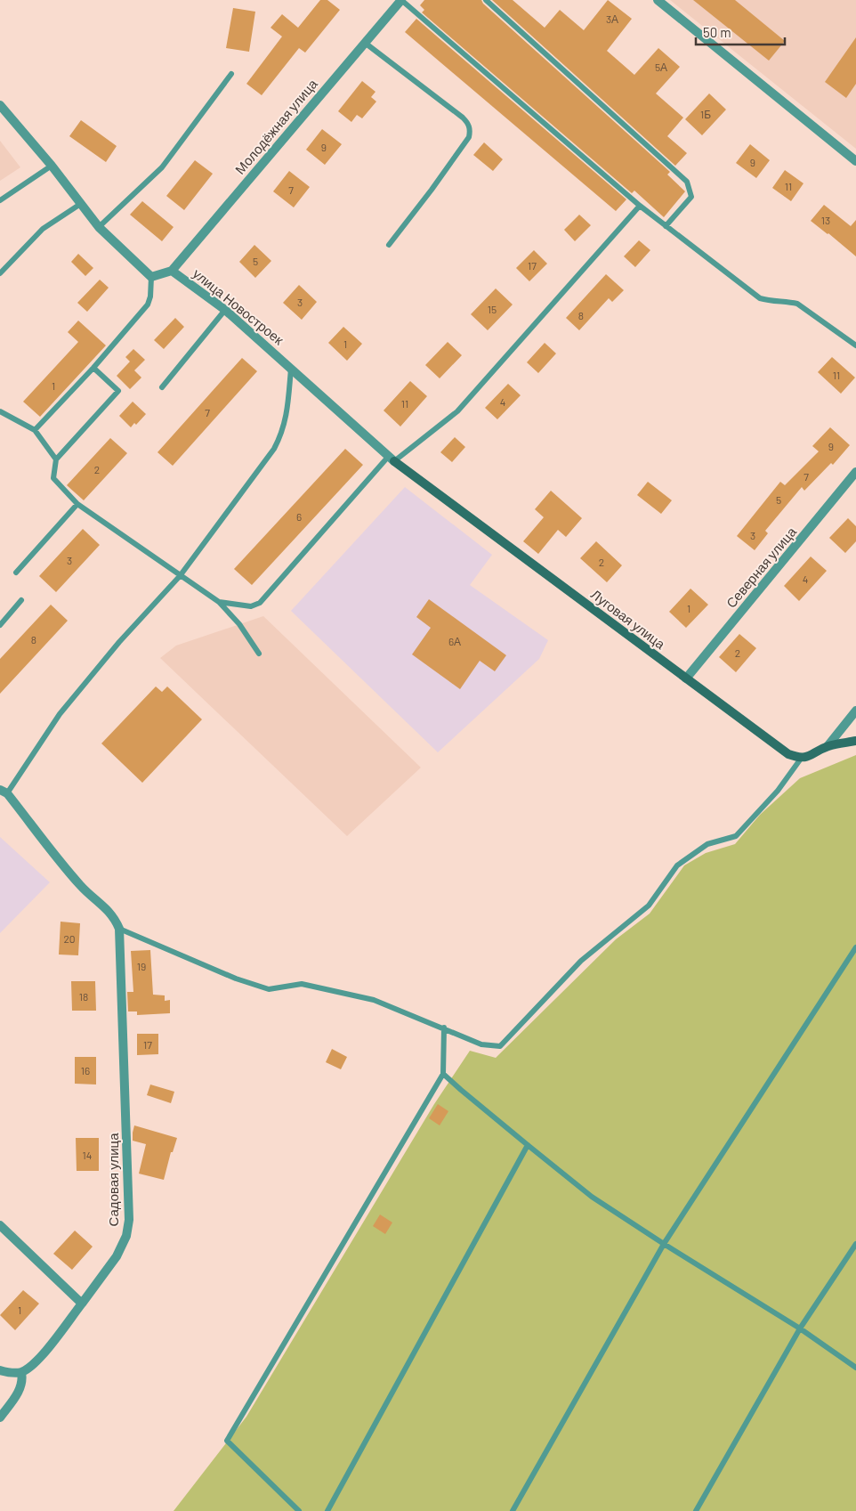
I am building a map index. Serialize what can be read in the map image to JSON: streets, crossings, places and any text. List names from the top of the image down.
{
  "streets": {
    "street": [
      "Молодёжная улица",
      "улица Новостроек",
      "Северная улица",
      "Луговая улица",
      "Садовая улица"
    ]
  },
  "crossings": [
    ["Молодёжная улица", "улица Новостроек"],
    ["улица Новостроек", "Луговая улица"],
    ["Северная улица", "Луговая улица"]
  ],
  "house_numbers": [
    "3А",
    "5А",
    "1Б",
    "9",
    "9",
    "11",
    "7",
    "13",
    "5",
    "17",
    "3",
    "15",
    "8",
    "1",
    "11",
    "1",
    "4",
    "11",
    "7",
    "9",
    "2",
    "7",
    "5",
    "6",
    "3",
    "3",
    "2",
    "4",
    "1",
    "8",
    "6А",
    "2",
    "20",
    "19",
    "18",
    "17",
    "16",
    "14",
    "1"
  ],
  "scale_bar": "50 m"
}
